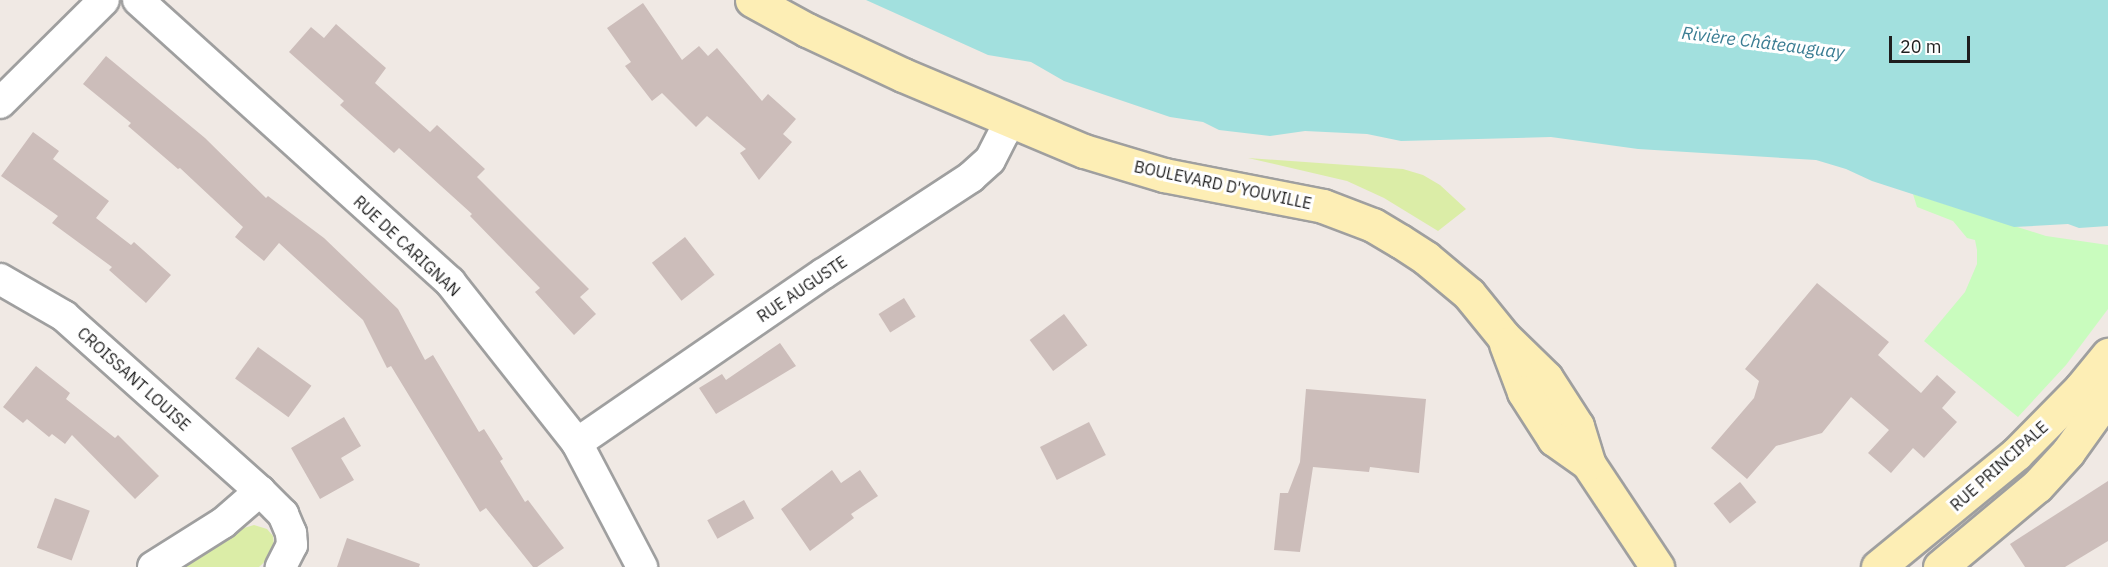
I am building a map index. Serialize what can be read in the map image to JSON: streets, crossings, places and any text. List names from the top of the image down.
{
  "streets": {
    "street": [
      "BOULEVARD D'YOUVILLE",
      "RUE DE CARIGNAN",
      "RUE AUGUSTE",
      "CROISSANT LOUISE",
      "RUE PRINCIPALE"
    ]
  },
  "crossings": [
    ["BOULEVARD D'YOUVILLE", "RUE AUGUSTE"],
    ["RUE DE CARIGNAN", "RUE AUGUSTE"]
  ],
  "water": ["Rivière Châteauguay"],
  "scale_bar": "20 m"
}
